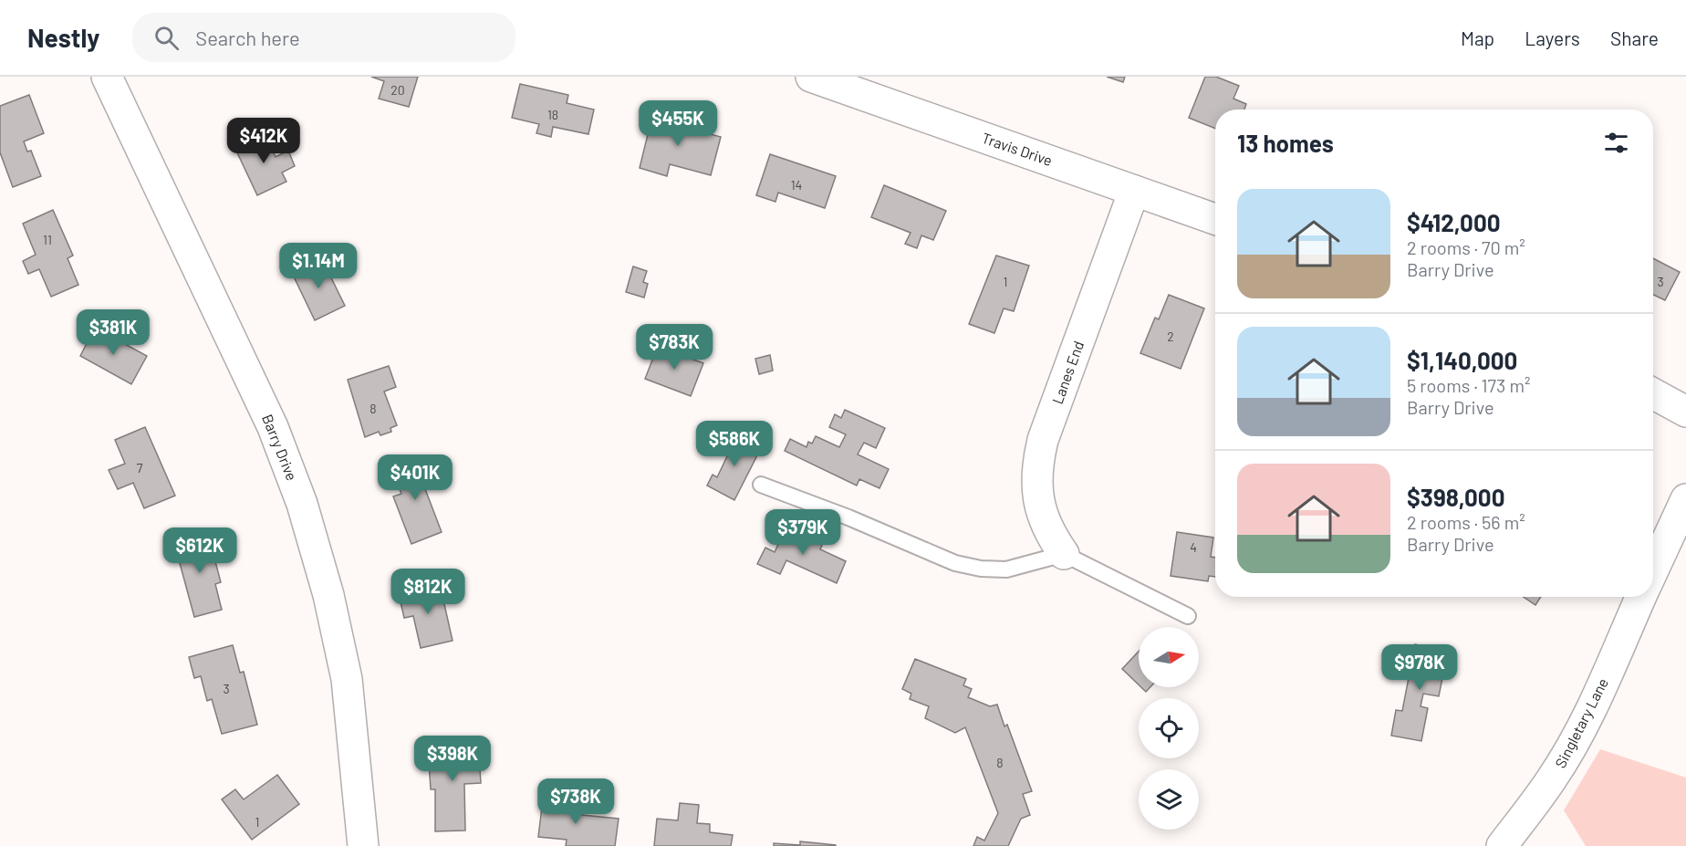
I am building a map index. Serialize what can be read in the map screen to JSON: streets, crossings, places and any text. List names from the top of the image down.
{
  "streets": {
    "street": [
      "Travis Drive",
      "Lanes End",
      "Barry Drive",
      "Singletary Lane"
    ]
  },
  "crossings": [
    ["Travis Drive", "Lanes End"]
  ],
  "house_numbers": [
    "20",
    "18",
    "14",
    "11",
    "1",
    "3",
    "2",
    "8",
    "7",
    "4",
    "3",
    "8",
    "1"
  ],
  "north": "right",
  "page": {
    "header": "Nestly",
    "search": "Search here",
    "nav": ["Map", "Layers", "Share"],
    "price": [
      "$455K",
      "$412K",
      "$1.14M",
      "$381K",
      "$783K",
      "$586K",
      "$401K",
      "$379K",
      "$612K",
      "$812K",
      "$978K",
      "$398K",
      "$738K"
    ],
    "heading": "13 homes",
    "list": [
      {
        "name": "$412,000",
        "note": "2 rooms · 70 m² · Barry Drive"
      },
      {
        "name": "$1,140,000",
        "note": "5 rooms · 173 m² · Barry Drive"
      },
      {
        "name": "$398,000",
        "note": "2 rooms · 56 m² · Barry Drive"
      }
    ]
  }
}
